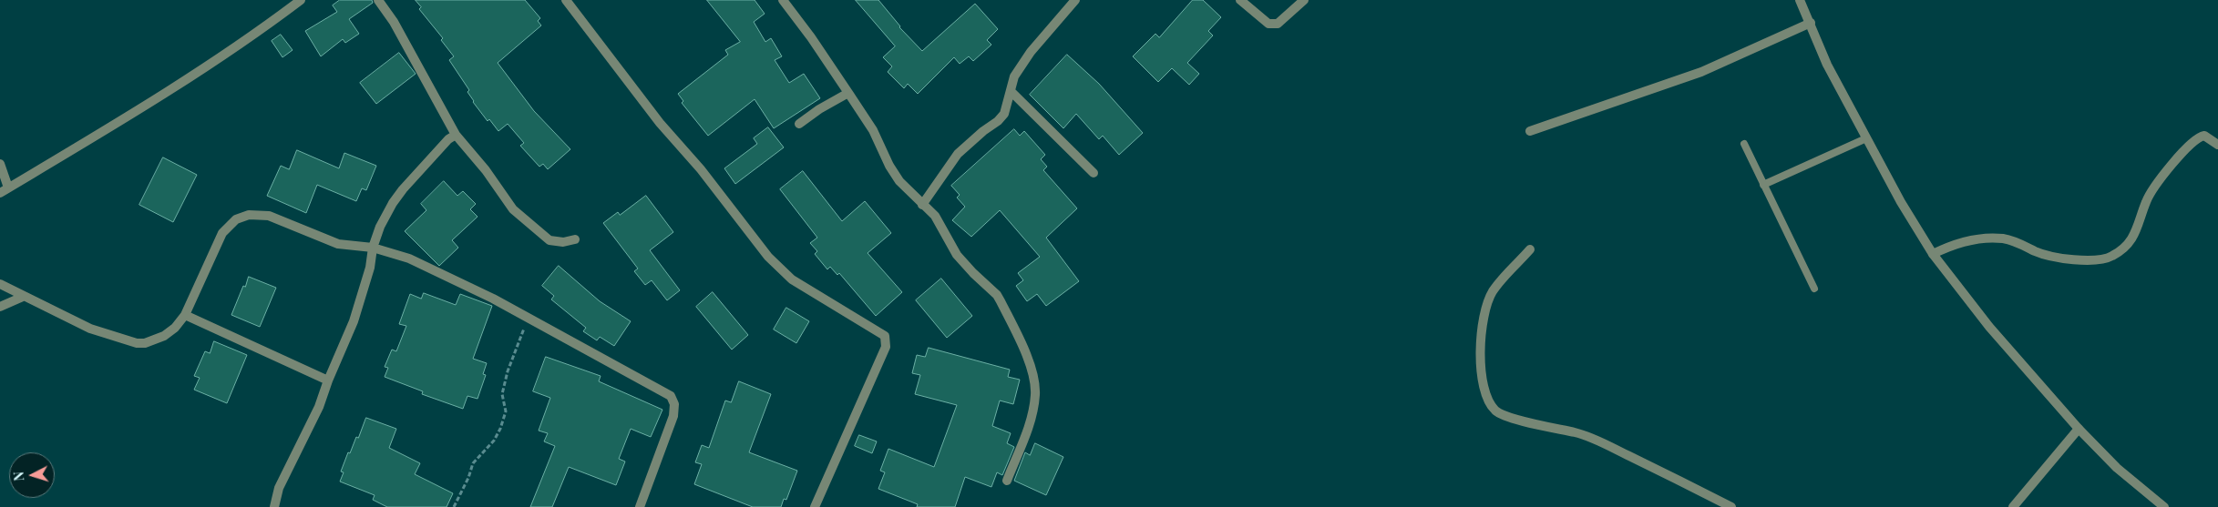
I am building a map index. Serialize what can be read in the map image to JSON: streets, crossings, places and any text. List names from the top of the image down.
{
  "north": "left"
}
